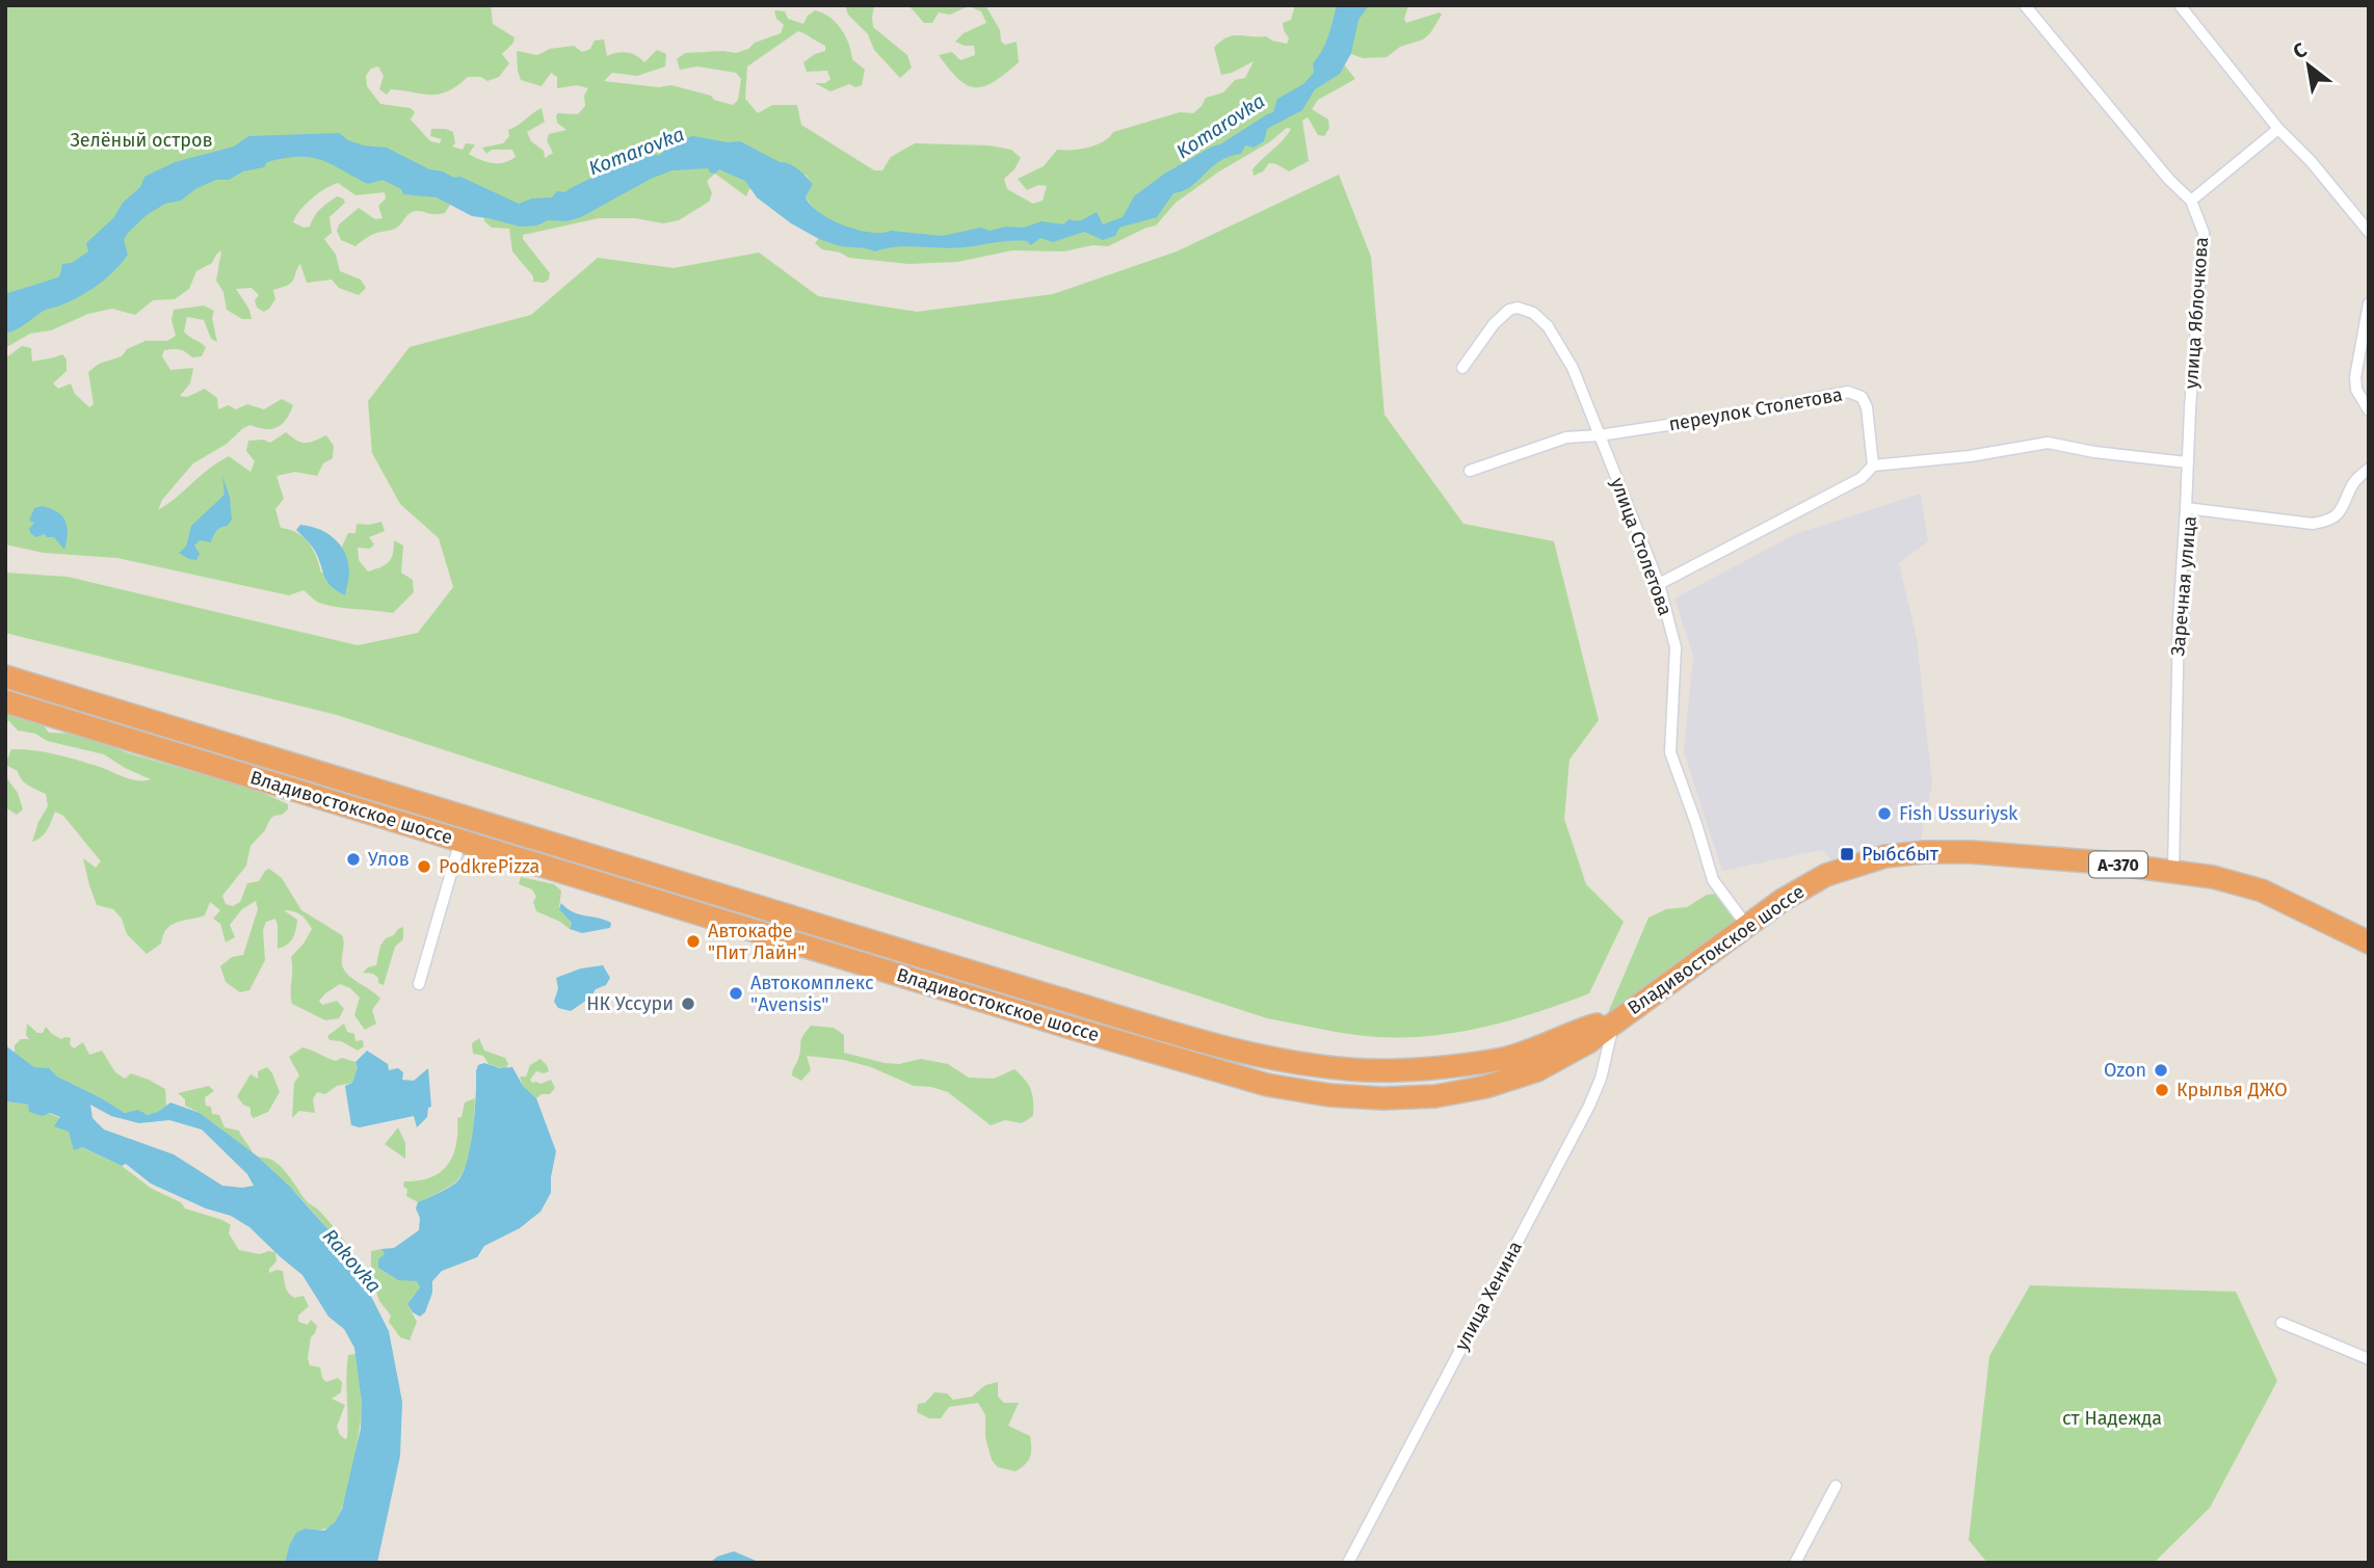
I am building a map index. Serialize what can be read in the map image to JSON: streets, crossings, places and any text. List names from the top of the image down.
{
  "streets": {
    "highway": ["Владивостокское шоссе", "А-370"],
    "street": [
      "улица Яблочкова",
      "переулок Столетова",
      "улица Столетова",
      "Заречная улица",
      "улица Хенина"
    ]
  },
  "crossings": [
    ["улица Яблочкова", "Заречная улица"],
    ["переулок Столетова", "улица Столетова"],
    ["улица Столетова", "Владивостокское шоссе"],
    ["Заречная улица", "Владивостокское шоссе"],
    ["Владивостокское шоссе", "улица Хенина"]
  ],
  "water": ["Komarovka", "Rakovka"],
  "parks": ["Зелёный остров", "ст Надежда"],
  "places": {
    "other": [
      "Fish Ussuriysk",
      "Улов",
      "PodkrePizza",
      "Автокафе \"Пит Лайн\"",
      "Автокомплекс \"Avensis\"",
      "НК Уссури",
      "Ozon",
      "Крылья ДЖО"
    ],
    "transit": ["Рыбсбыт"]
  },
  "north": "top left"
}
